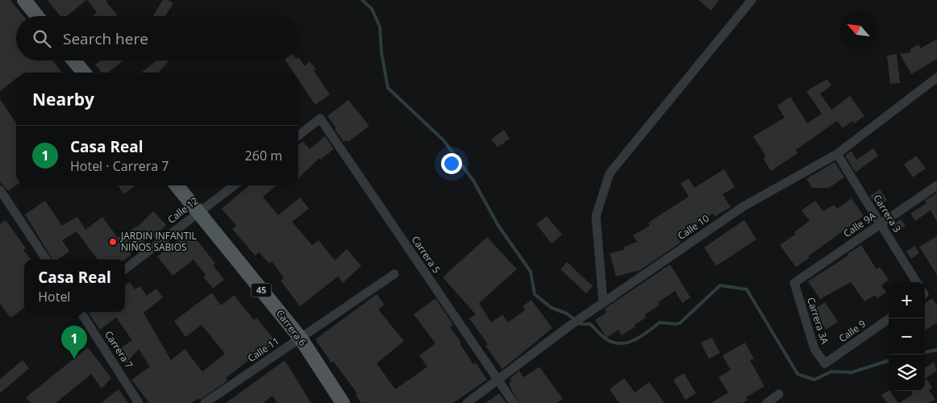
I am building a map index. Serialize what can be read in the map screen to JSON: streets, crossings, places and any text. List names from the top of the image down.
{
  "streets": {
    "main road": ["45", "Carrera 6"],
    "street": [
      "Calle 12",
      "Carrera 3",
      "Calle 9A",
      "Calle 10",
      "Carrera 5",
      "Carrera 3A",
      "Calle 9",
      "Carrera 7",
      "Calle 11"
    ]
  },
  "crossings": [
    ["Calle 12", "Carrera 6"],
    ["Carrera 3", "Calle 9A"],
    ["Carrera 3", "Calle 10"],
    ["Calle 9A", "Carrera 3A"],
    ["Calle 10", "Carrera 5"],
    ["Carrera 3A", "Calle 9"],
    ["Carrera 6", "Calle 11"]
  ],
  "places": ["JARDIN INFANTIL NIÑOS SABIOS"],
  "north": "top left",
  "page": {
    "search": "Search here",
    "heading": "Nearby",
    "list": [
      {
        "mark": "1",
        "name": "Casa Real",
        "note": "Hotel · Carrera 7",
        "value": "260 m"
      }
    ],
    "popup": ["Casa Real", "Hotel"],
    "map_buttons": ["+", "−"],
    "pins": "1"
  }
}
